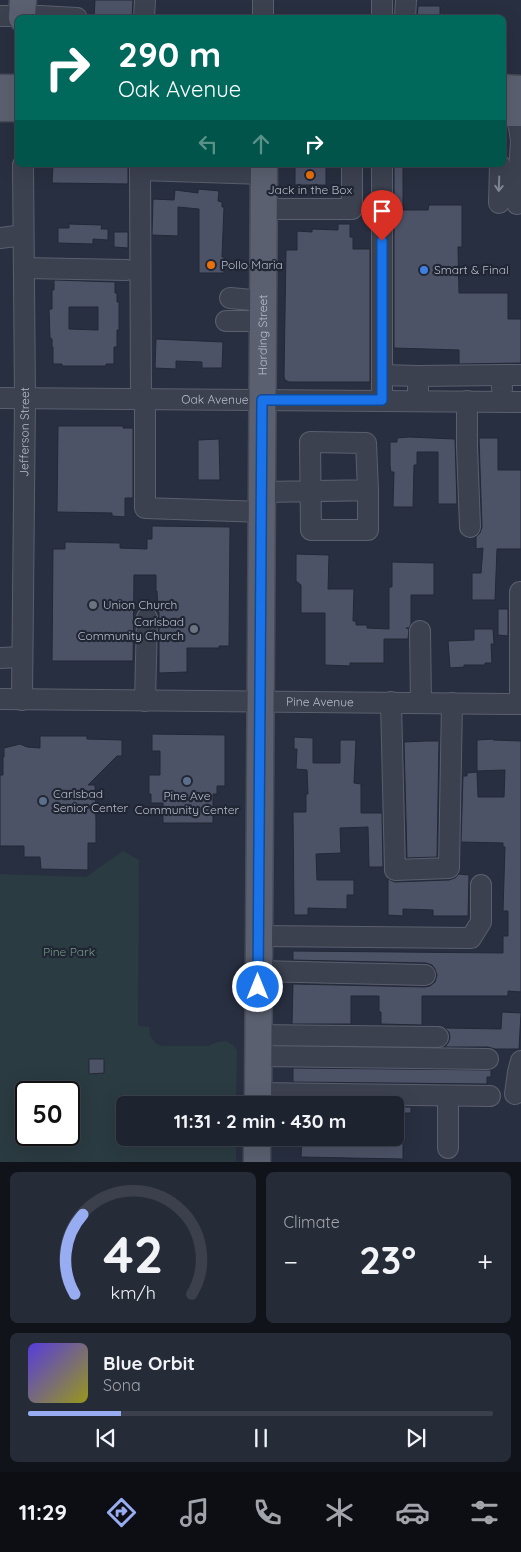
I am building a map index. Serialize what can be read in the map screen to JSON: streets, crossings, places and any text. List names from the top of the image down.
{
  "streets": {
    "main road": ["Harding Street"],
    "street": ["Oak Avenue", "Jefferson Street", "Pine Avenue"]
  },
  "crossings": [
    ["Harding Street", "Oak Avenue"],
    ["Harding Street", "Pine Avenue"],
    ["Oak Avenue", "Jefferson Street"],
    ["Jefferson Street", "Pine Avenue"]
  ],
  "parks": ["Pine Park"],
  "places": [
    "Jack in the Box",
    "Pollo Maria",
    "Smart & Final",
    "Union Church",
    "Carlsbad Community Church",
    "Pine Ave Community Center",
    "Carlsbad Senior Center"
  ],
  "page": {
    "turn": ["290 m", "Oak Avenue"],
    "limit": "50",
    "trip": "11:31 · 2 min · 430 m",
    "tile": "Climate",
    "heat": ["−", "23°", "+"],
    "song": ["Blue Orbit", "Sona"],
    "tabs": "11:29",
    "gauge": ["42", "km/h"]
  }
}
